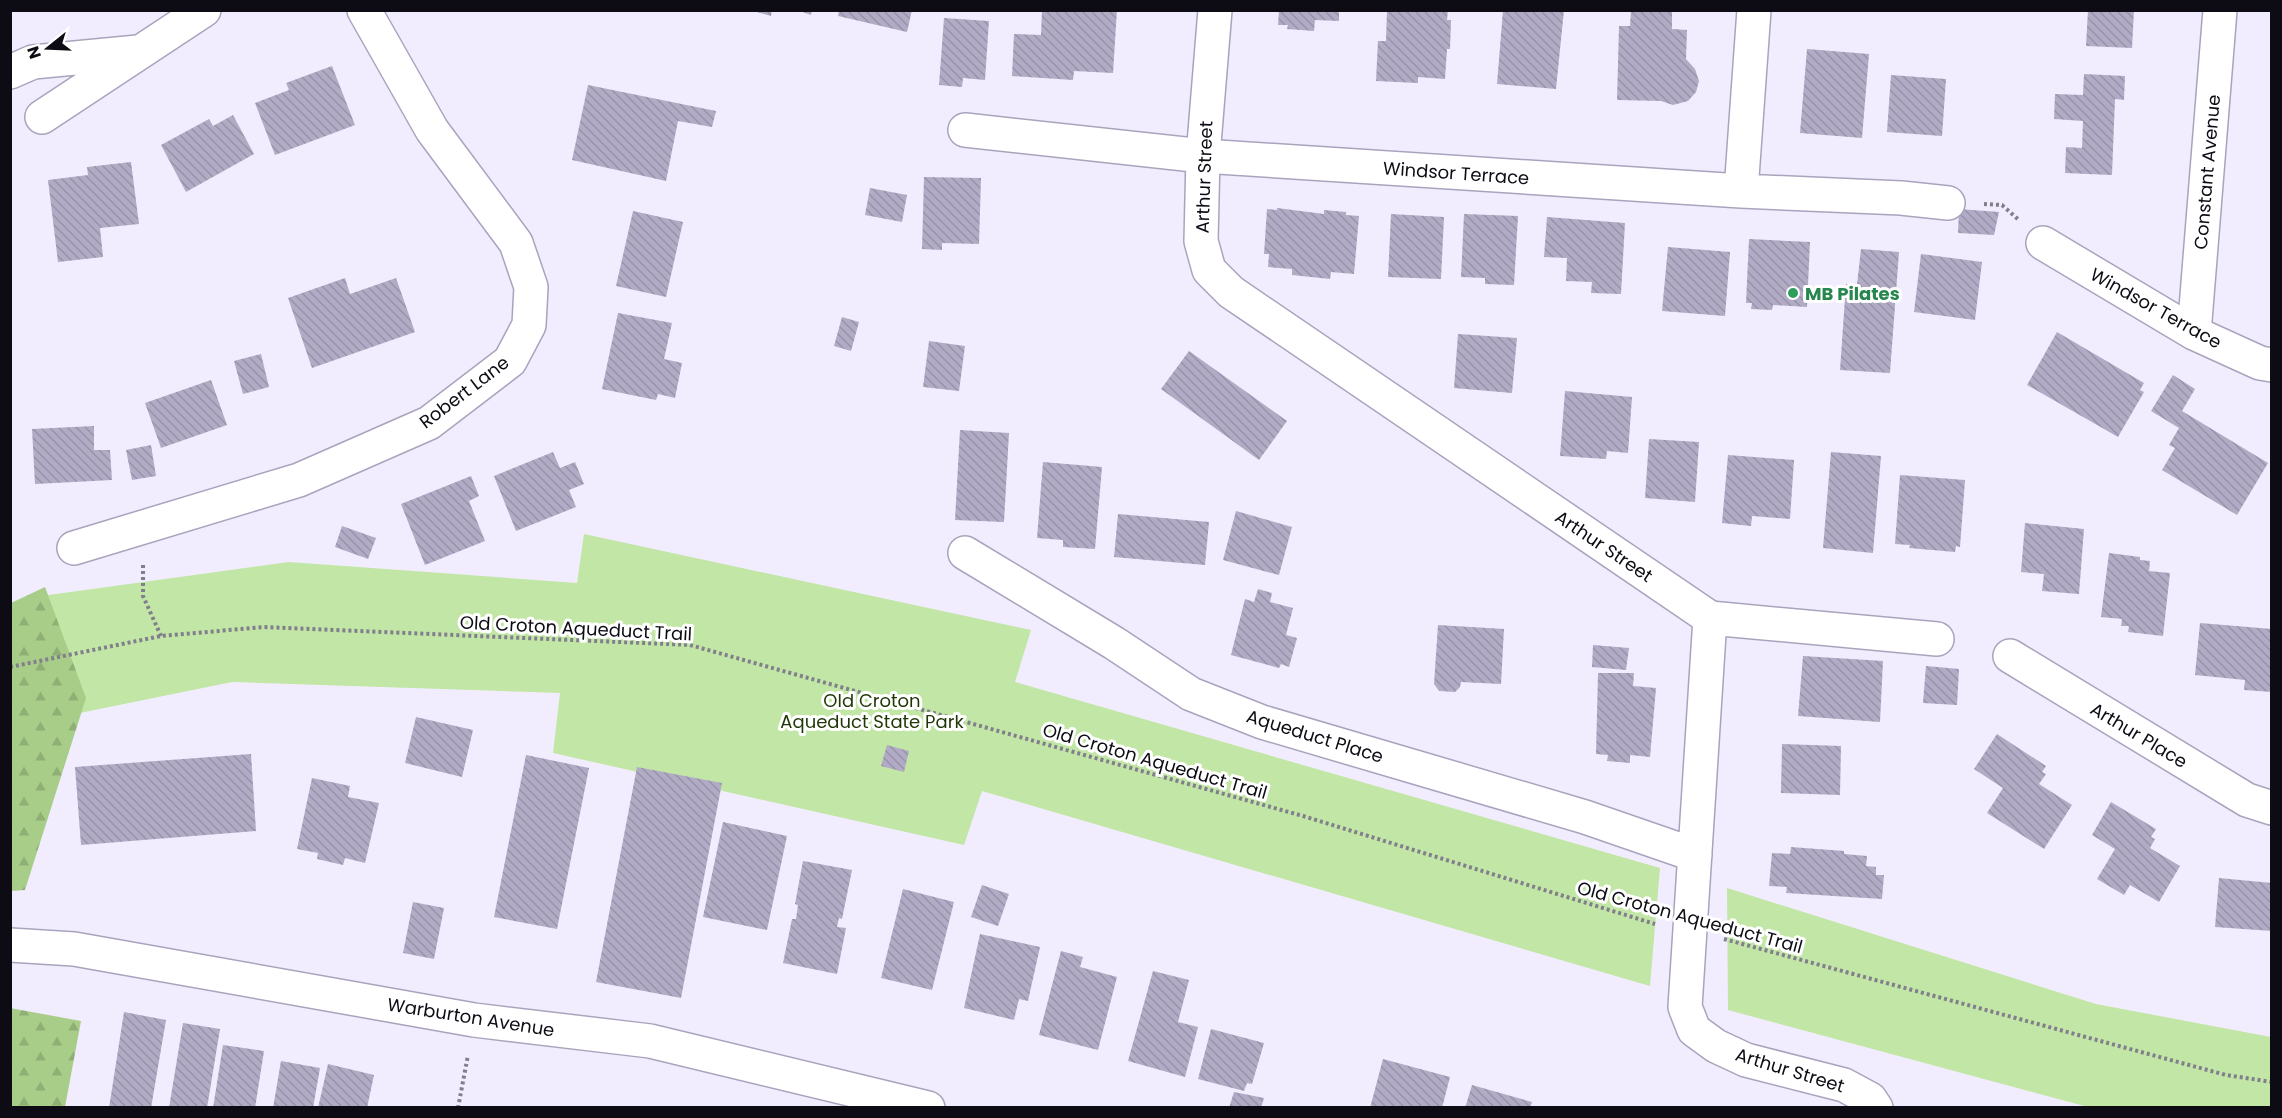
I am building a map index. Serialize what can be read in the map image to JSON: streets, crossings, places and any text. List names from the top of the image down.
{
  "streets": {
    "street": [
      "Constant Avenue",
      "Windsor Terrace",
      "Arthur Street",
      "Robert Lane",
      "Arthur Place",
      "Aqueduct Place",
      "Warburton Avenue"
    ],
    "path": ["Old Croton Aqueduct Trail"]
  },
  "crossings": [
    ["Constant Avenue", "Windsor Terrace"],
    ["Windsor Terrace", "Arthur Street"],
    ["Arthur Street", "Old Croton Aqueduct Trail"],
    ["Arthur Street", "Aqueduct Place"]
  ],
  "parks": ["Old Croton Aqueduct State Park"],
  "places": ["MB Pilates"],
  "north": "left"
}
